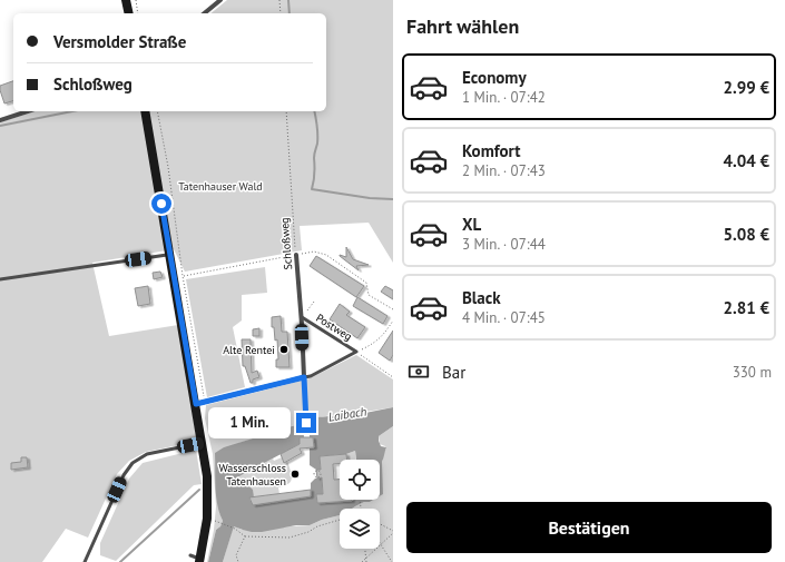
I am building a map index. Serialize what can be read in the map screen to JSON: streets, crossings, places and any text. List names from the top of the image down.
{
  "streets": {
    "street": ["Schloßweg"],
    "lane": ["Postweg"]
  },
  "crossings": [
    ["Schloßweg", "Postweg"]
  ],
  "water": ["Laibach"],
  "parks": ["Tatenhauser Wald"],
  "places": ["Alte Rentei", "Wasserschloss Tatenhausen"],
  "page": {
    "heading": "Fahrt wählen",
    "banner": ["Versmolder Straße", "Schloßweg"],
    "list": [
      {
        "name": "Economy",
        "note": "1 Min. · 07:42",
        "value": "2.99 €"
      },
      {
        "name": "Komfort",
        "note": "2 Min. · 07:43",
        "value": "4.04 €"
      },
      {
        "name": "XL",
        "note": "3 Min. · 07:44",
        "value": "5.08 €"
      },
      {
        "name": "Black",
        "note": "4 Min. · 07:45",
        "value": "2.81 €"
      }
    ],
    "pay": ["Bar", "330 m"],
    "bubble": "1 Min.",
    "buttons": "Bestätigen"
  }
}
